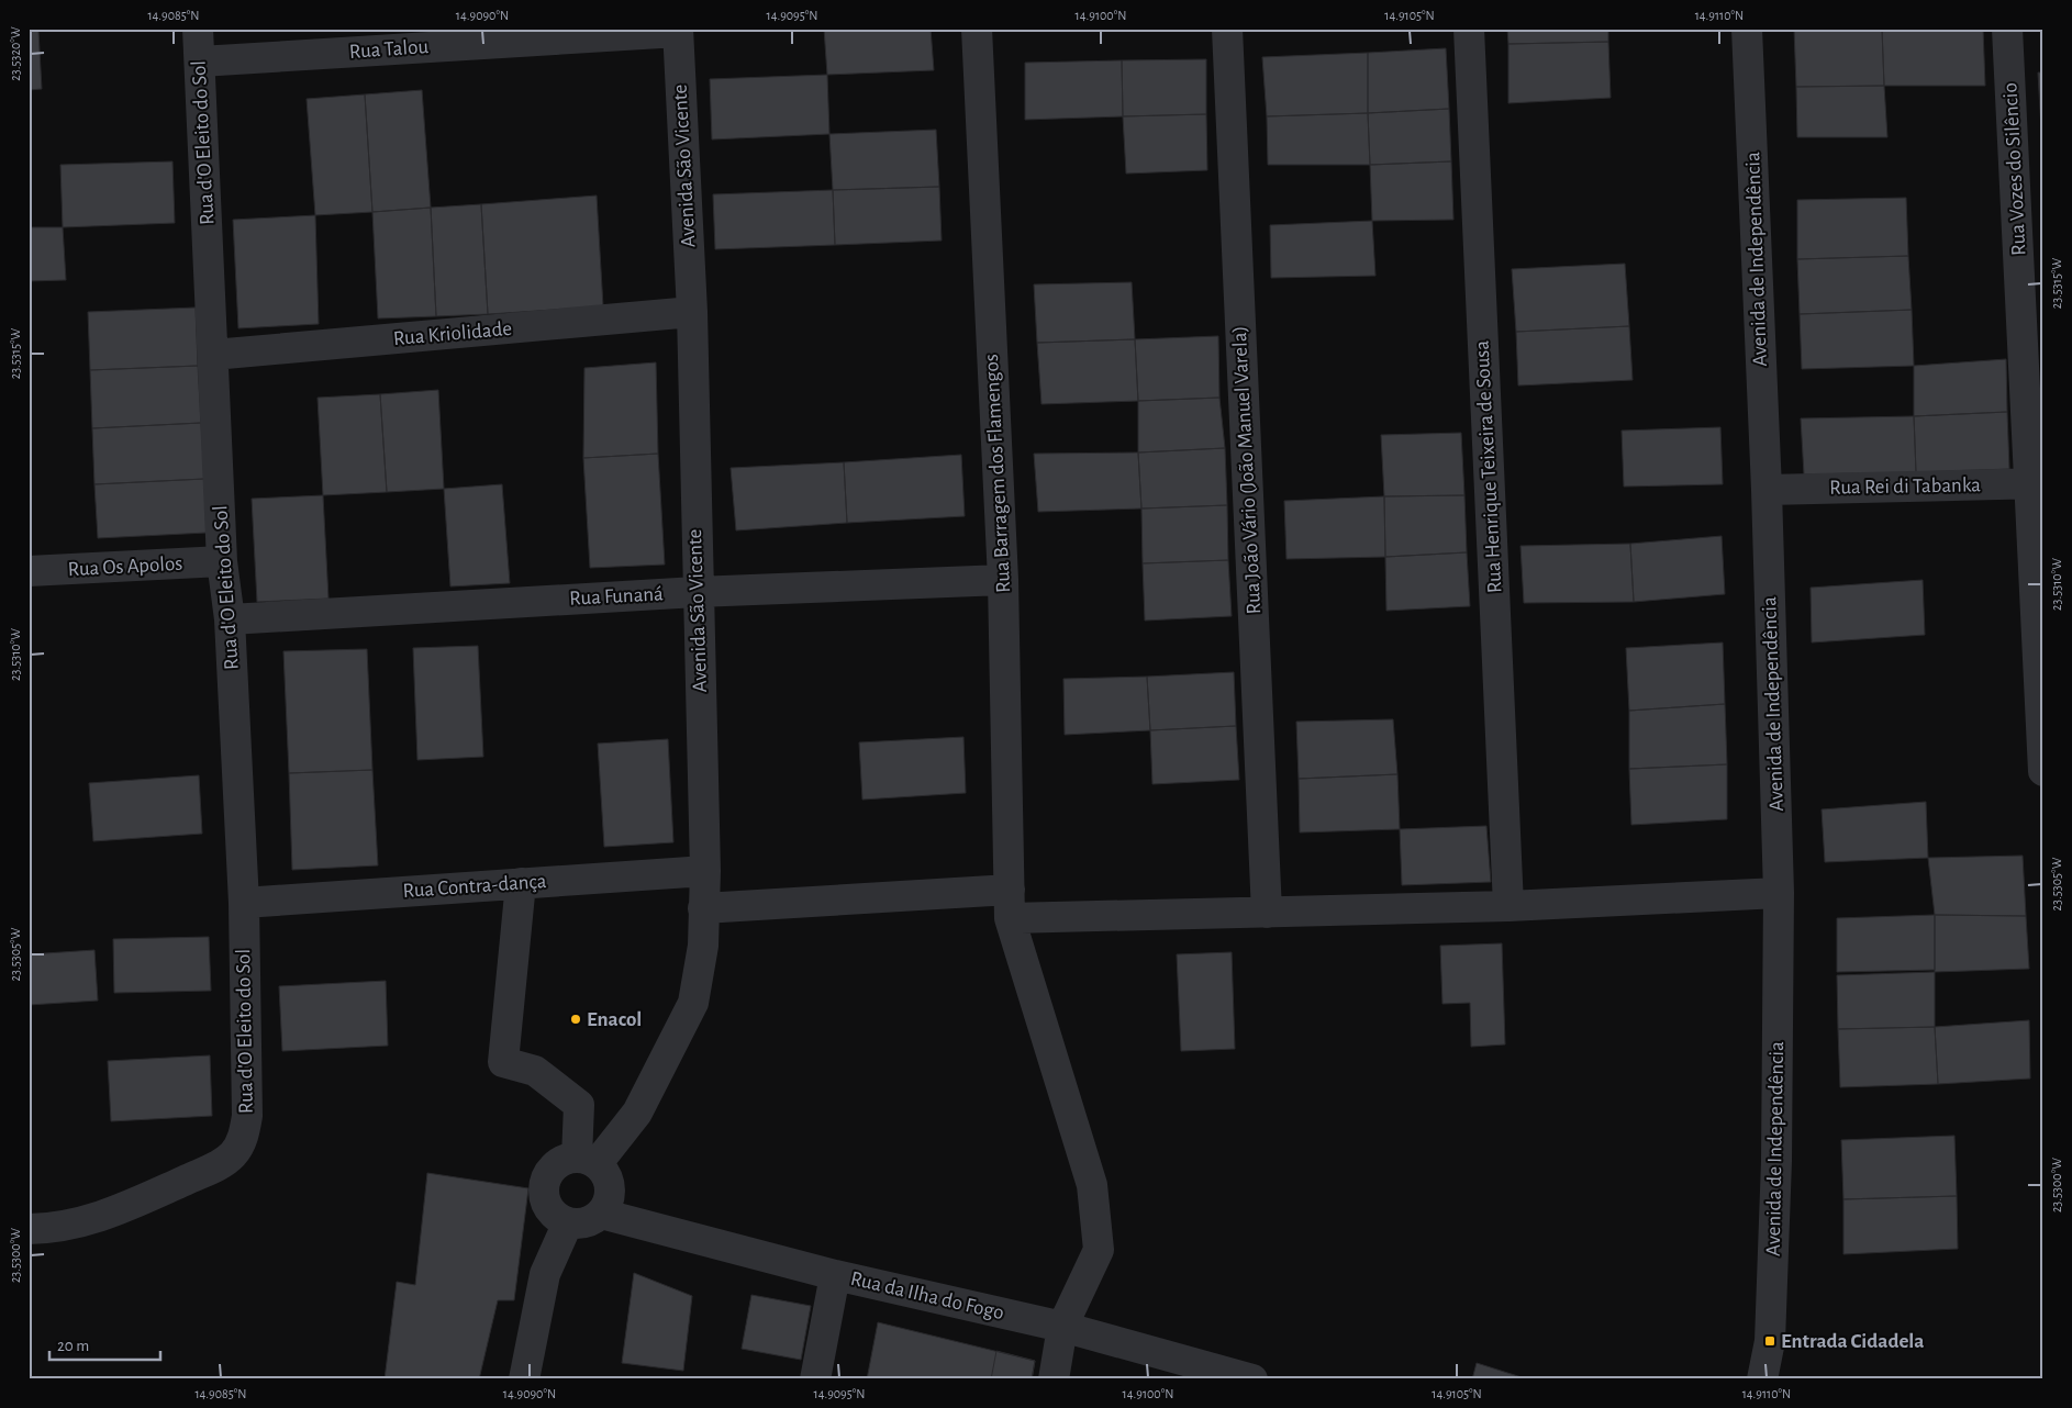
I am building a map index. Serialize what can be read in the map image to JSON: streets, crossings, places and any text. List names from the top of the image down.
{
  "streets": {
    "street": [
      "Rua Talou",
      "Rua d'O Eleito do Sol",
      "Avenida São Vicente",
      "Rua Vozes do Silêncio",
      "Avenida de Independência",
      "Rua Kriolidade",
      "Rua Henrique Teixeira de Sousa",
      "Rua João Vário (João Manuel Varela)",
      "Rua Barragem dos Flamengos",
      "Rua Rei di Tabanka",
      "Rua Os Apolos",
      "Rua Funaná",
      "Rua Contra-dança",
      "Rua da Ilha do Fogo"
    ]
  },
  "crossings": [
    ["Rua Talou", "Rua d'O Eleito do Sol"],
    ["Rua Talou", "Avenida São Vicente"],
    ["Rua d'O Eleito do Sol", "Rua Kriolidade"],
    ["Rua d'O Eleito do Sol", "Rua Os Apolos"],
    ["Rua d'O Eleito do Sol", "Rua Funaná"],
    ["Rua d'O Eleito do Sol", "Rua Contra-dança"],
    ["Avenida São Vicente", "Rua Kriolidade"],
    ["Avenida São Vicente", "Rua Funaná"],
    ["Avenida São Vicente", "Rua Contra-dança"],
    ["Avenida São Vicente", "Rua da Ilha do Fogo"],
    ["Rua Vozes do Silêncio", "Rua Rei di Tabanka"],
    ["Avenida de Independência", "Rua Rei di Tabanka"],
    ["Rua Barragem dos Flamengos", "Rua Funaná"],
    ["Rua Barragem dos Flamengos", "Rua da Ilha do Fogo"]
  ],
  "places": {
    "other": ["Enacol"],
    "transit": ["Entrada Cidadela"]
  },
  "scale_bar": "20 m",
  "coordinates": [
    "14.9085°N",
    "14.9090°N",
    "14.9095°N",
    "14.9100°N",
    "14.9105°N",
    "14.9110°N",
    "23.5320°W",
    "23.5315°W",
    "23.5310°W",
    "23.5305°W",
    "23.5300°W"
  ]
}
